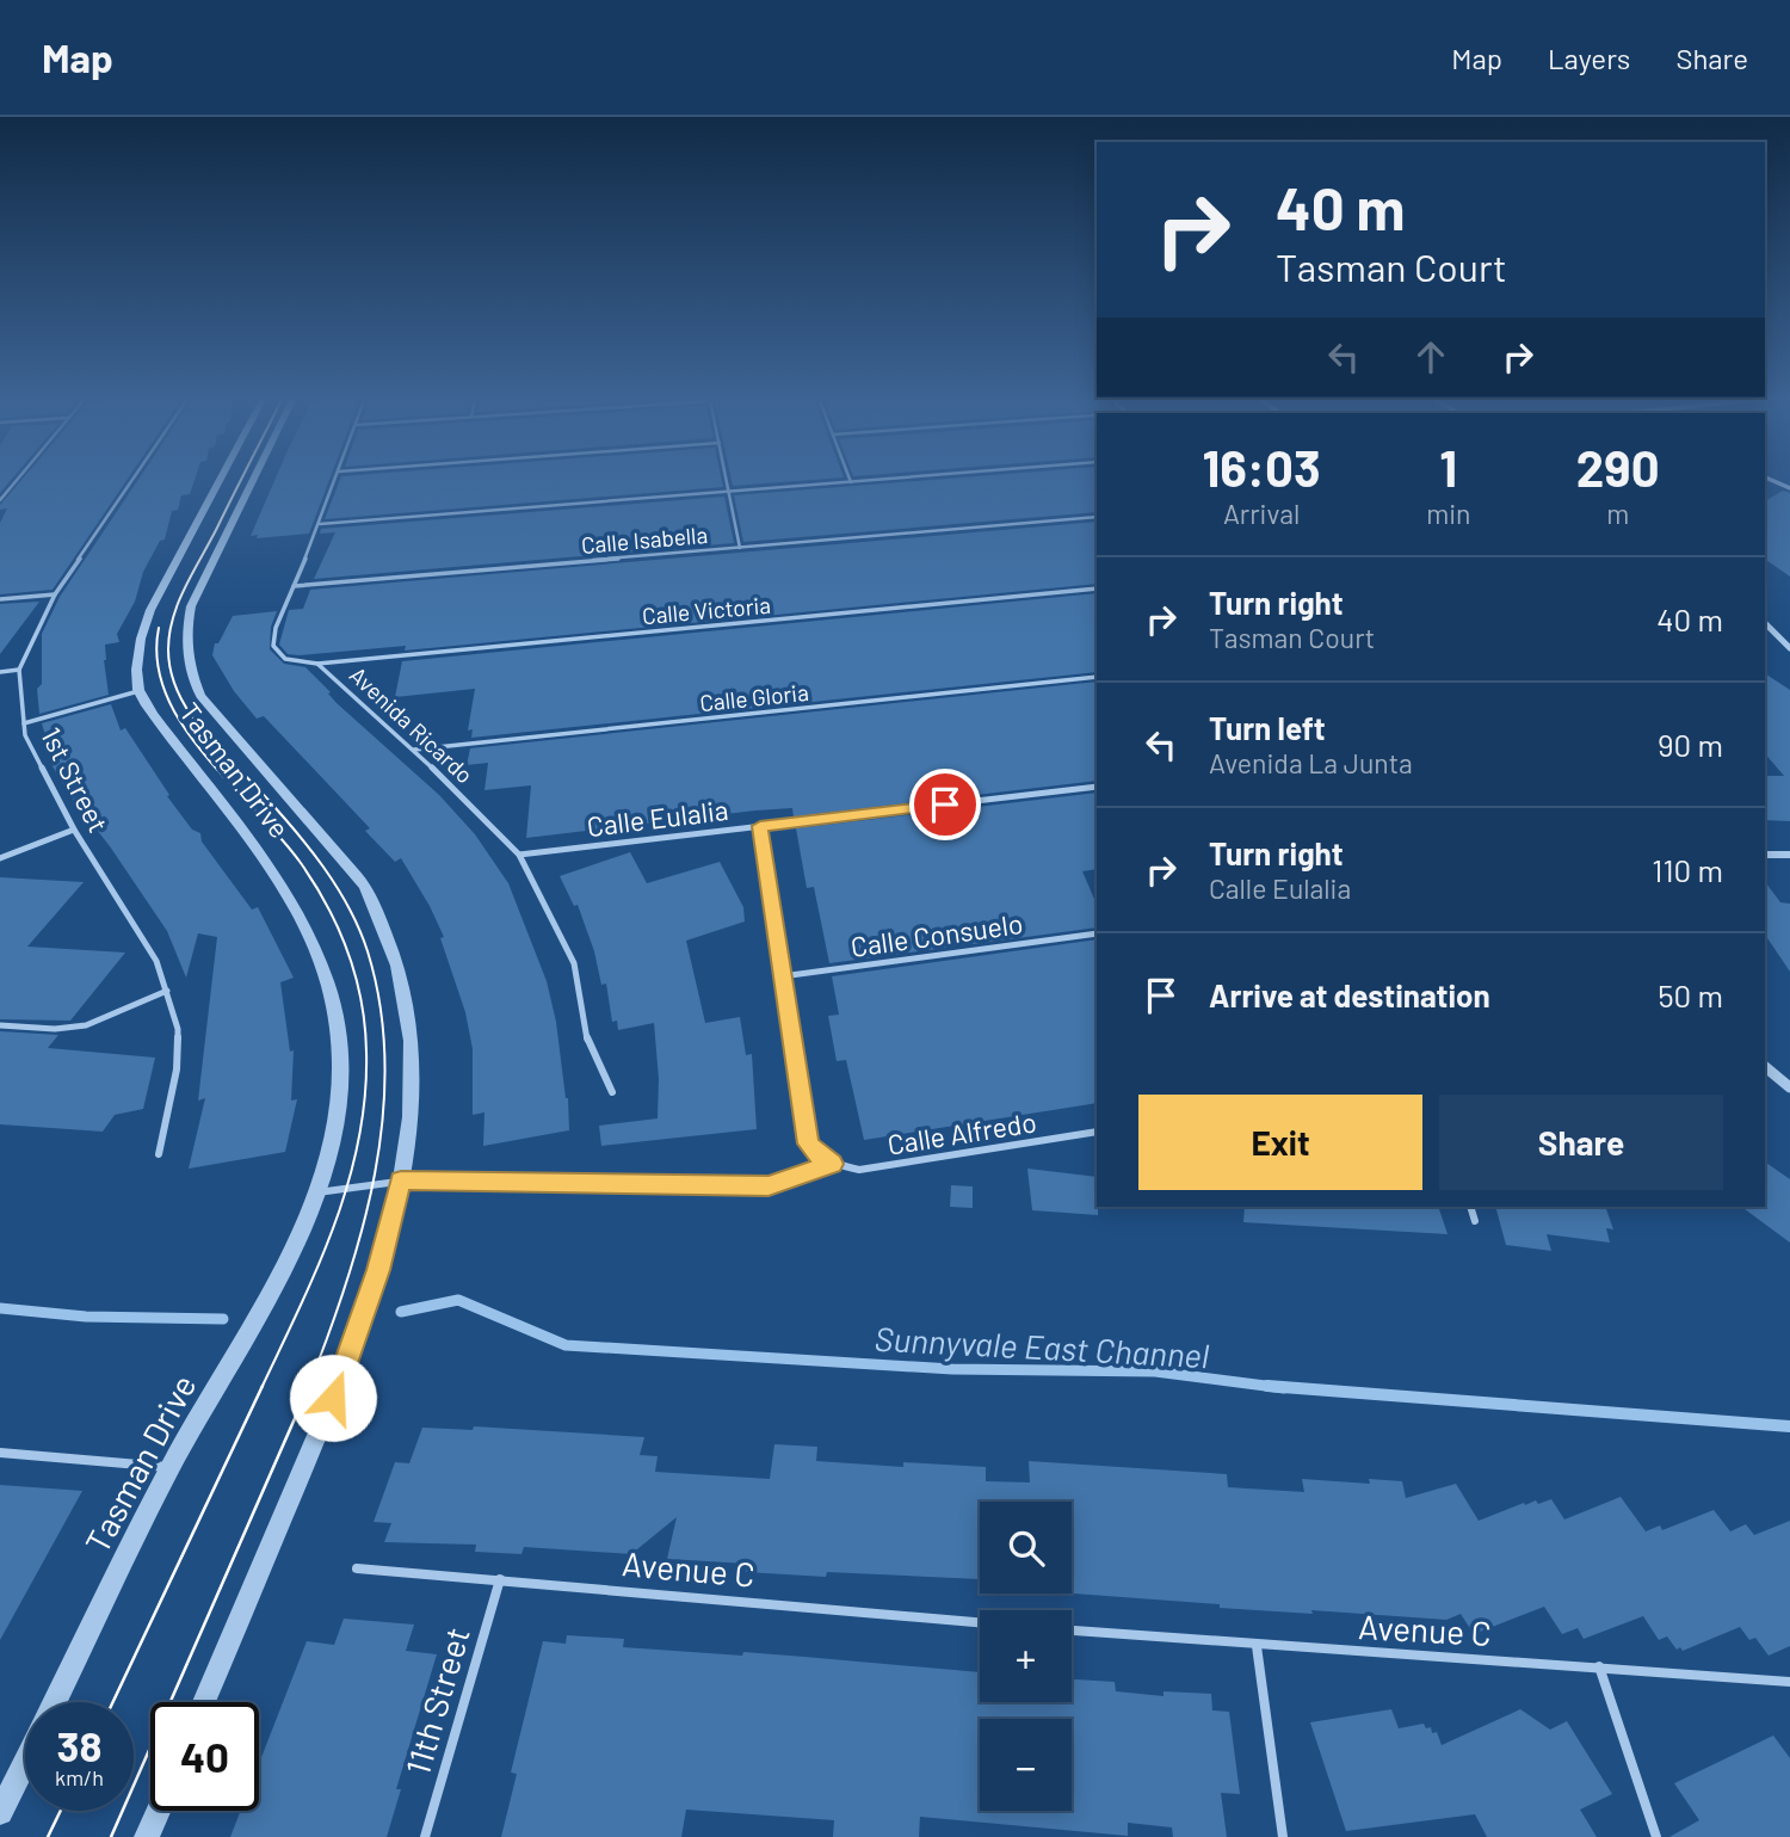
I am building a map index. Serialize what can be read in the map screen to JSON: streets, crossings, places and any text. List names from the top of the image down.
{
  "streets": {
    "street": ["Tasman Drive"],
    "lane": [
      "Calle Isabella",
      "Calle Victoria",
      "Calle Gloria",
      "Avenida Ricardo",
      "1st Street",
      "Calle Eulalia",
      "Calle Consuelo",
      "Calle Alfredo",
      "Avenue C",
      "11th Street"
    ]
  },
  "crossings": [
    ["Calle Isabella", "Avenida Ricardo"],
    ["Calle Victoria", "Avenida Ricardo"],
    ["Calle Gloria", "Avenida Ricardo"],
    ["Avenida Ricardo", "Calle Eulalia"],
    ["Avenue C", "11th Street"]
  ],
  "water": ["Sunnyvale East Channel"],
  "page": {
    "header": "Map",
    "nav": ["Map", "Layers", "Share"],
    "turn": ["40 m", "Tasman Court"],
    "eta": [
      "16:03",
      "Arrival",
      "1",
      "min",
      "290",
      "m"
    ],
    "list": [
      {
        "name": "Turn right",
        "note": "Tasman Court",
        "value": "40 m"
      },
      {
        "name": "Turn left",
        "note": "Avenida La Junta",
        "value": "90 m"
      },
      {
        "name": "Turn right",
        "note": "Calle Eulalia",
        "value": "110 m"
      },
      {
        "name": "Arrive at destination",
        "value": "50 m"
      }
    ],
    "buttons": ["Exit", "Share"],
    "map_buttons": ["+", "−"],
    "speed": "38 km/h",
    "limit": "40"
  }
}
